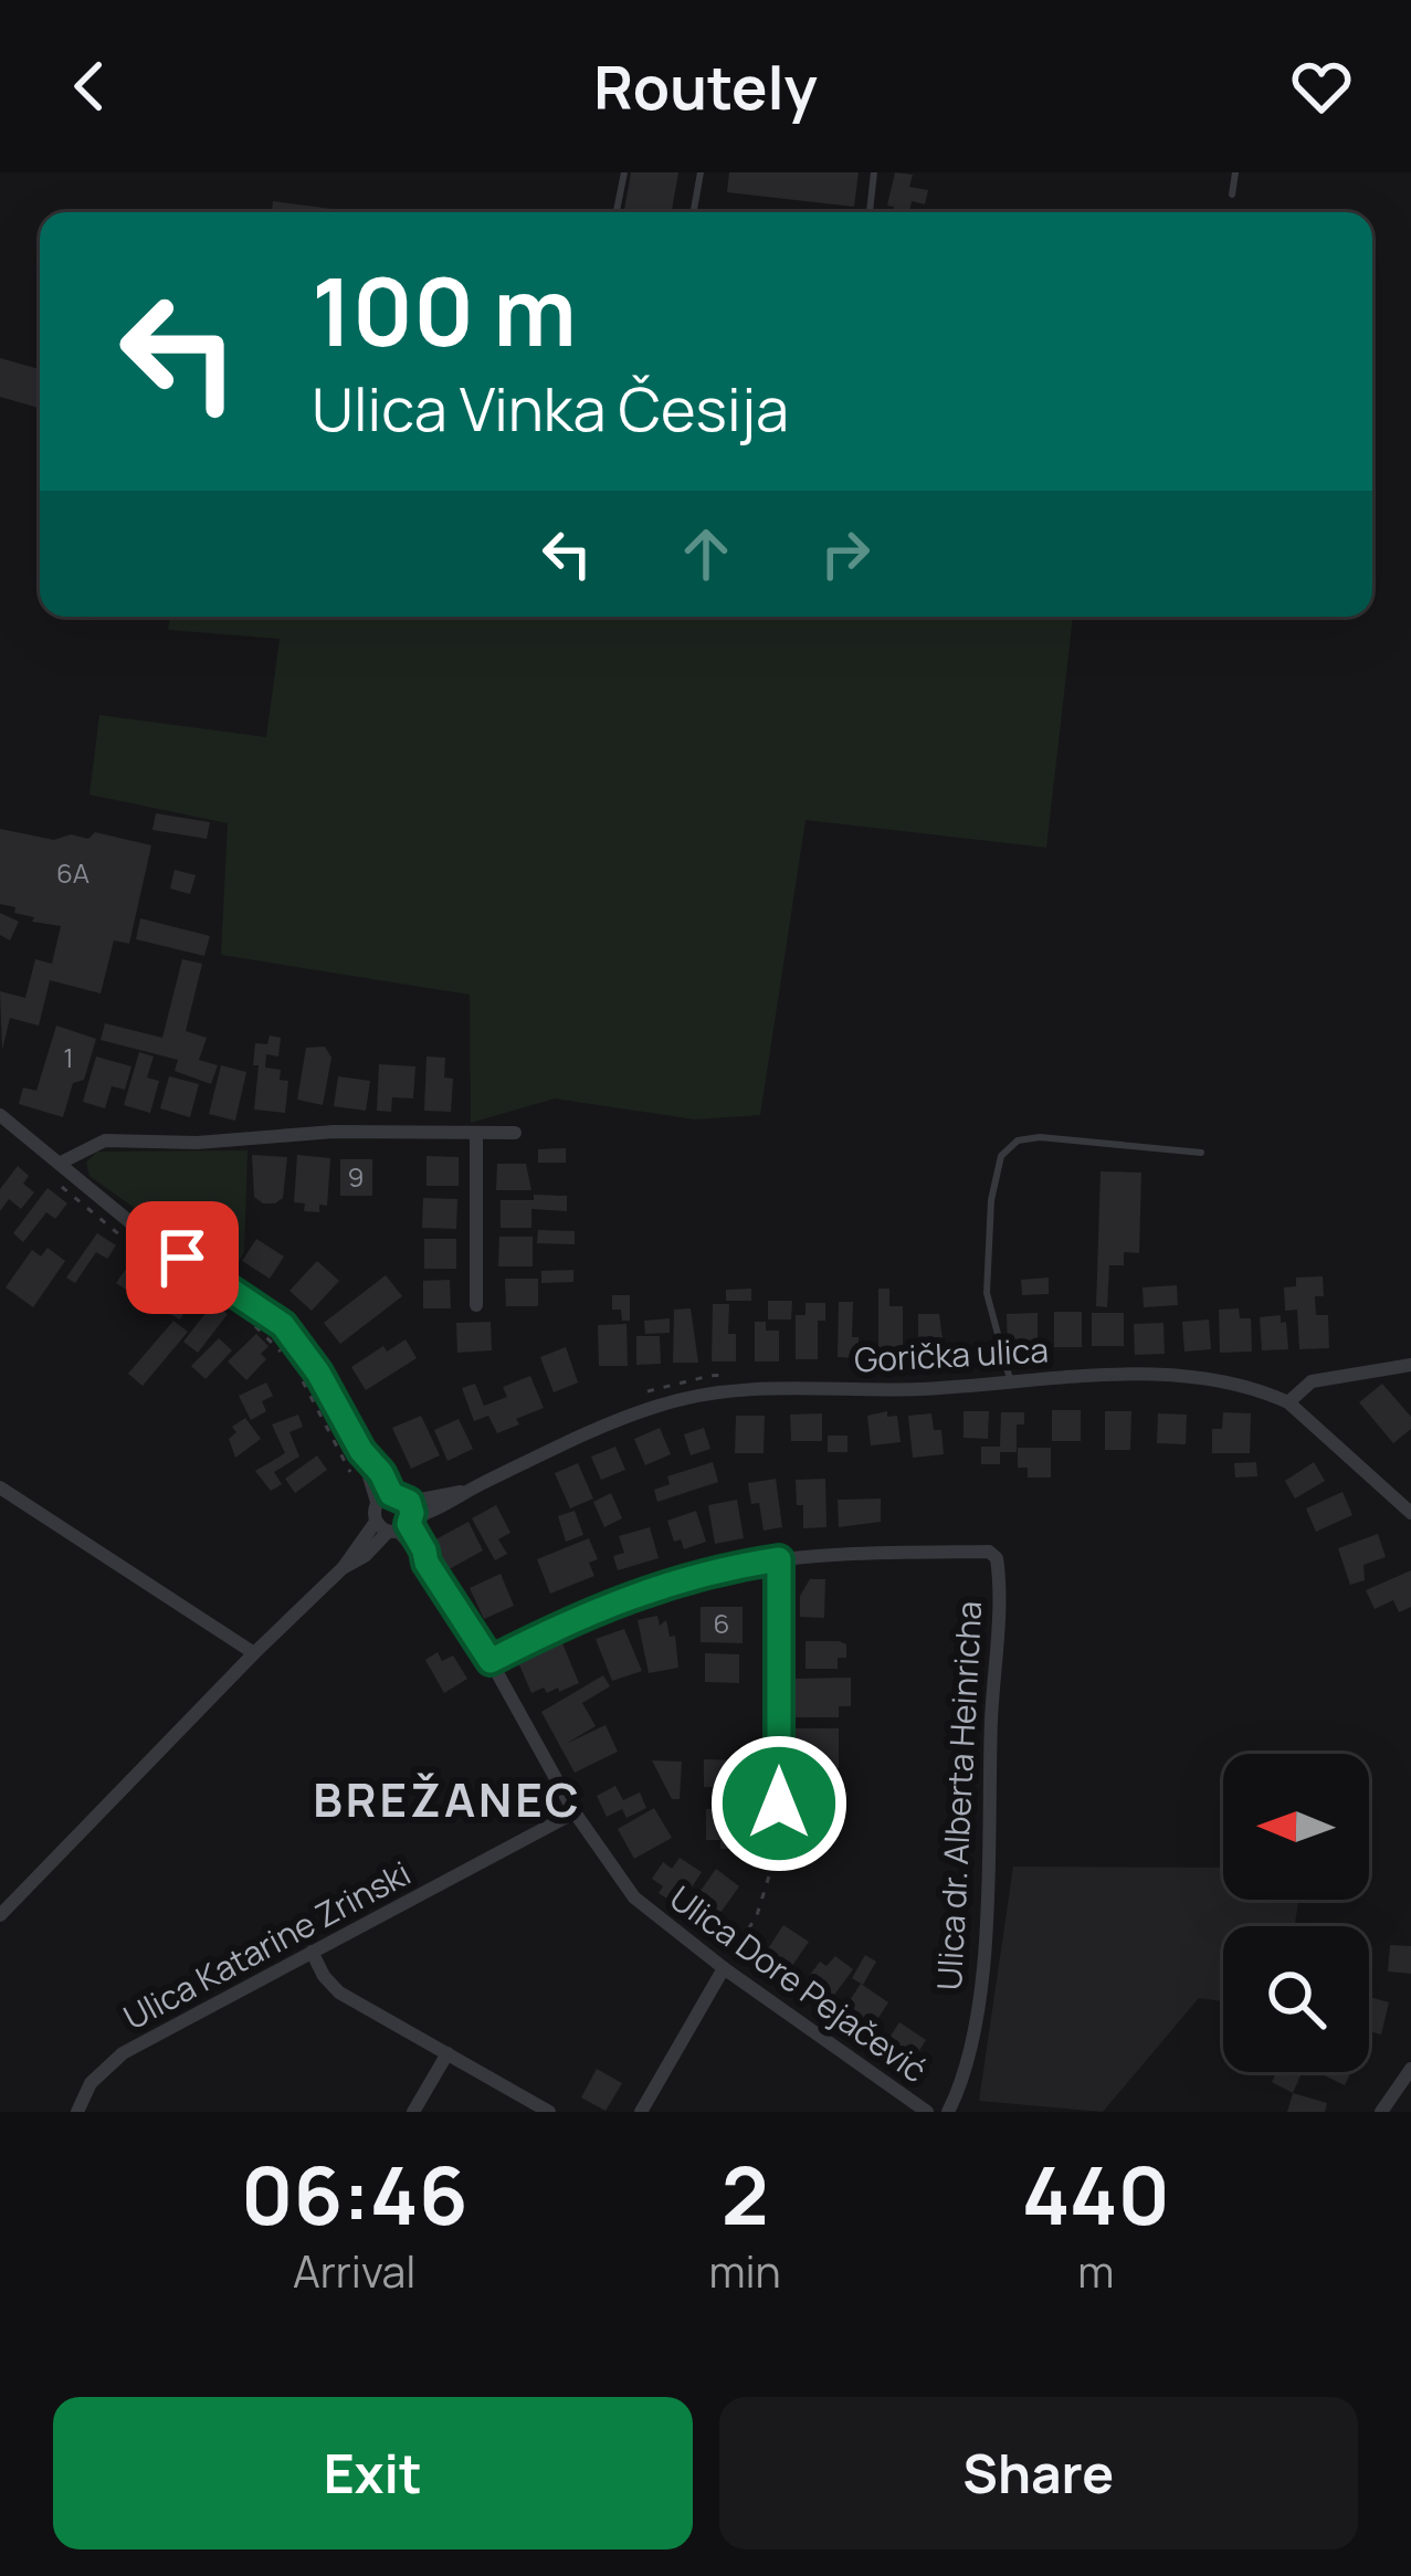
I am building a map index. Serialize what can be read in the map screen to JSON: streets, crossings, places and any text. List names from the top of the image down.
{
  "streets": {
    "street": [
      "Gorička ulica",
      "Ulica dr. Alberta Heinricha",
      "Ulica Katarine Zrinski",
      "Ulica Dore Pejačević"
    ]
  },
  "crossings": [
    ["Gorička ulica", "Ulica Dore Pejačević"],
    ["Ulica Katarine Zrinski", "Ulica Dore Pejačević"]
  ],
  "districts": ["BREŽANEC"],
  "house_numbers": [
    "6A",
    "1",
    "9",
    "6"
  ],
  "north": "left",
  "page": {
    "header": "Routely",
    "turn": ["100 m", "Ulica Vinka Česija"],
    "eta": [
      "06:46",
      "Arrival",
      "2",
      "min",
      "440",
      "m"
    ],
    "buttons": ["Exit", "Share"]
  }
}
